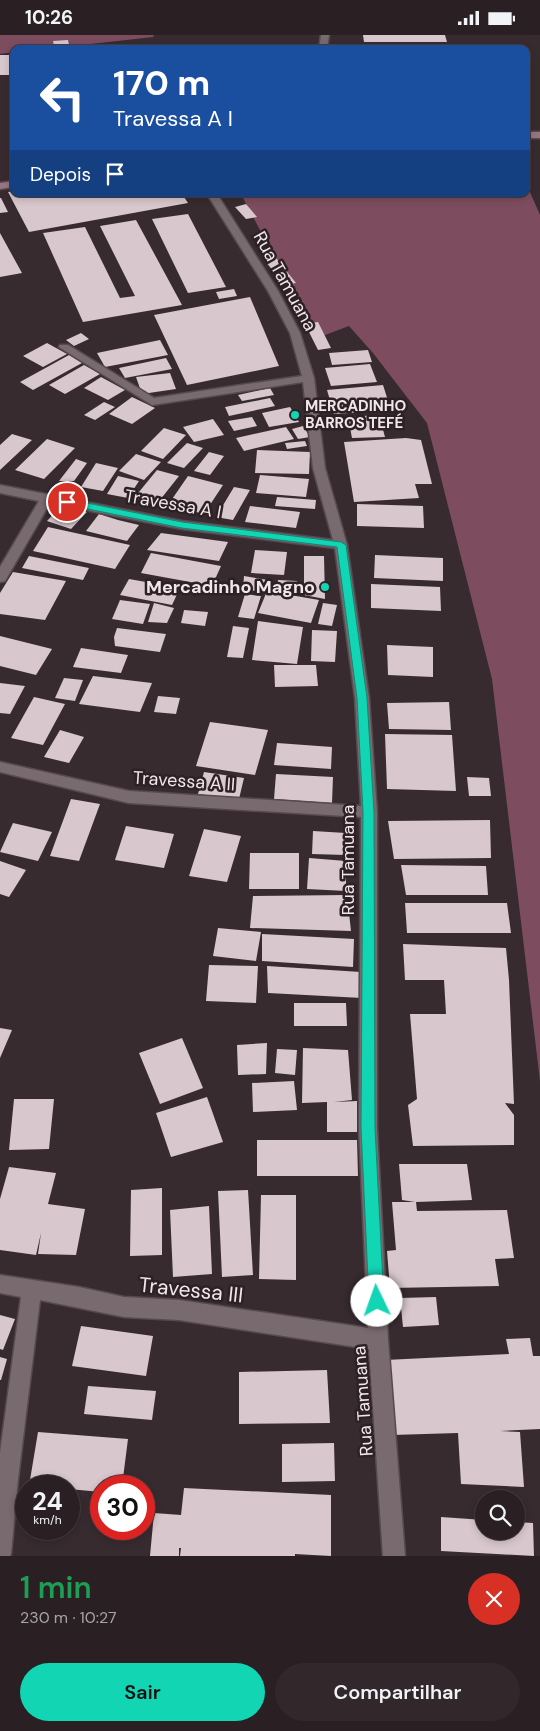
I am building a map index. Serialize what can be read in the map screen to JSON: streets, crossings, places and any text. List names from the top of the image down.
{
  "streets": {
    "street": [
      "Rua Tamuana",
      "Travessa A I",
      "Travessa A II",
      "Travessa III"
    ]
  },
  "crossings": [
    ["Rua Tamuana", "Travessa A I"],
    ["Rua Tamuana", "Travessa A II"],
    ["Rua Tamuana", "Travessa III"]
  ],
  "places": ["MERCADINHO BARROS TEFÉ", "Mercadinho Magno"],
  "page": {
    "status": "10:26",
    "turn": ["170 m", "Travessa A I"],
    "then": "Depois",
    "speed": "24 km/h",
    "limit": "30",
    "heading": ["1 min", "230 m · 10:27"],
    "buttons": ["Sair", "Compartilhar"]
  }
}
